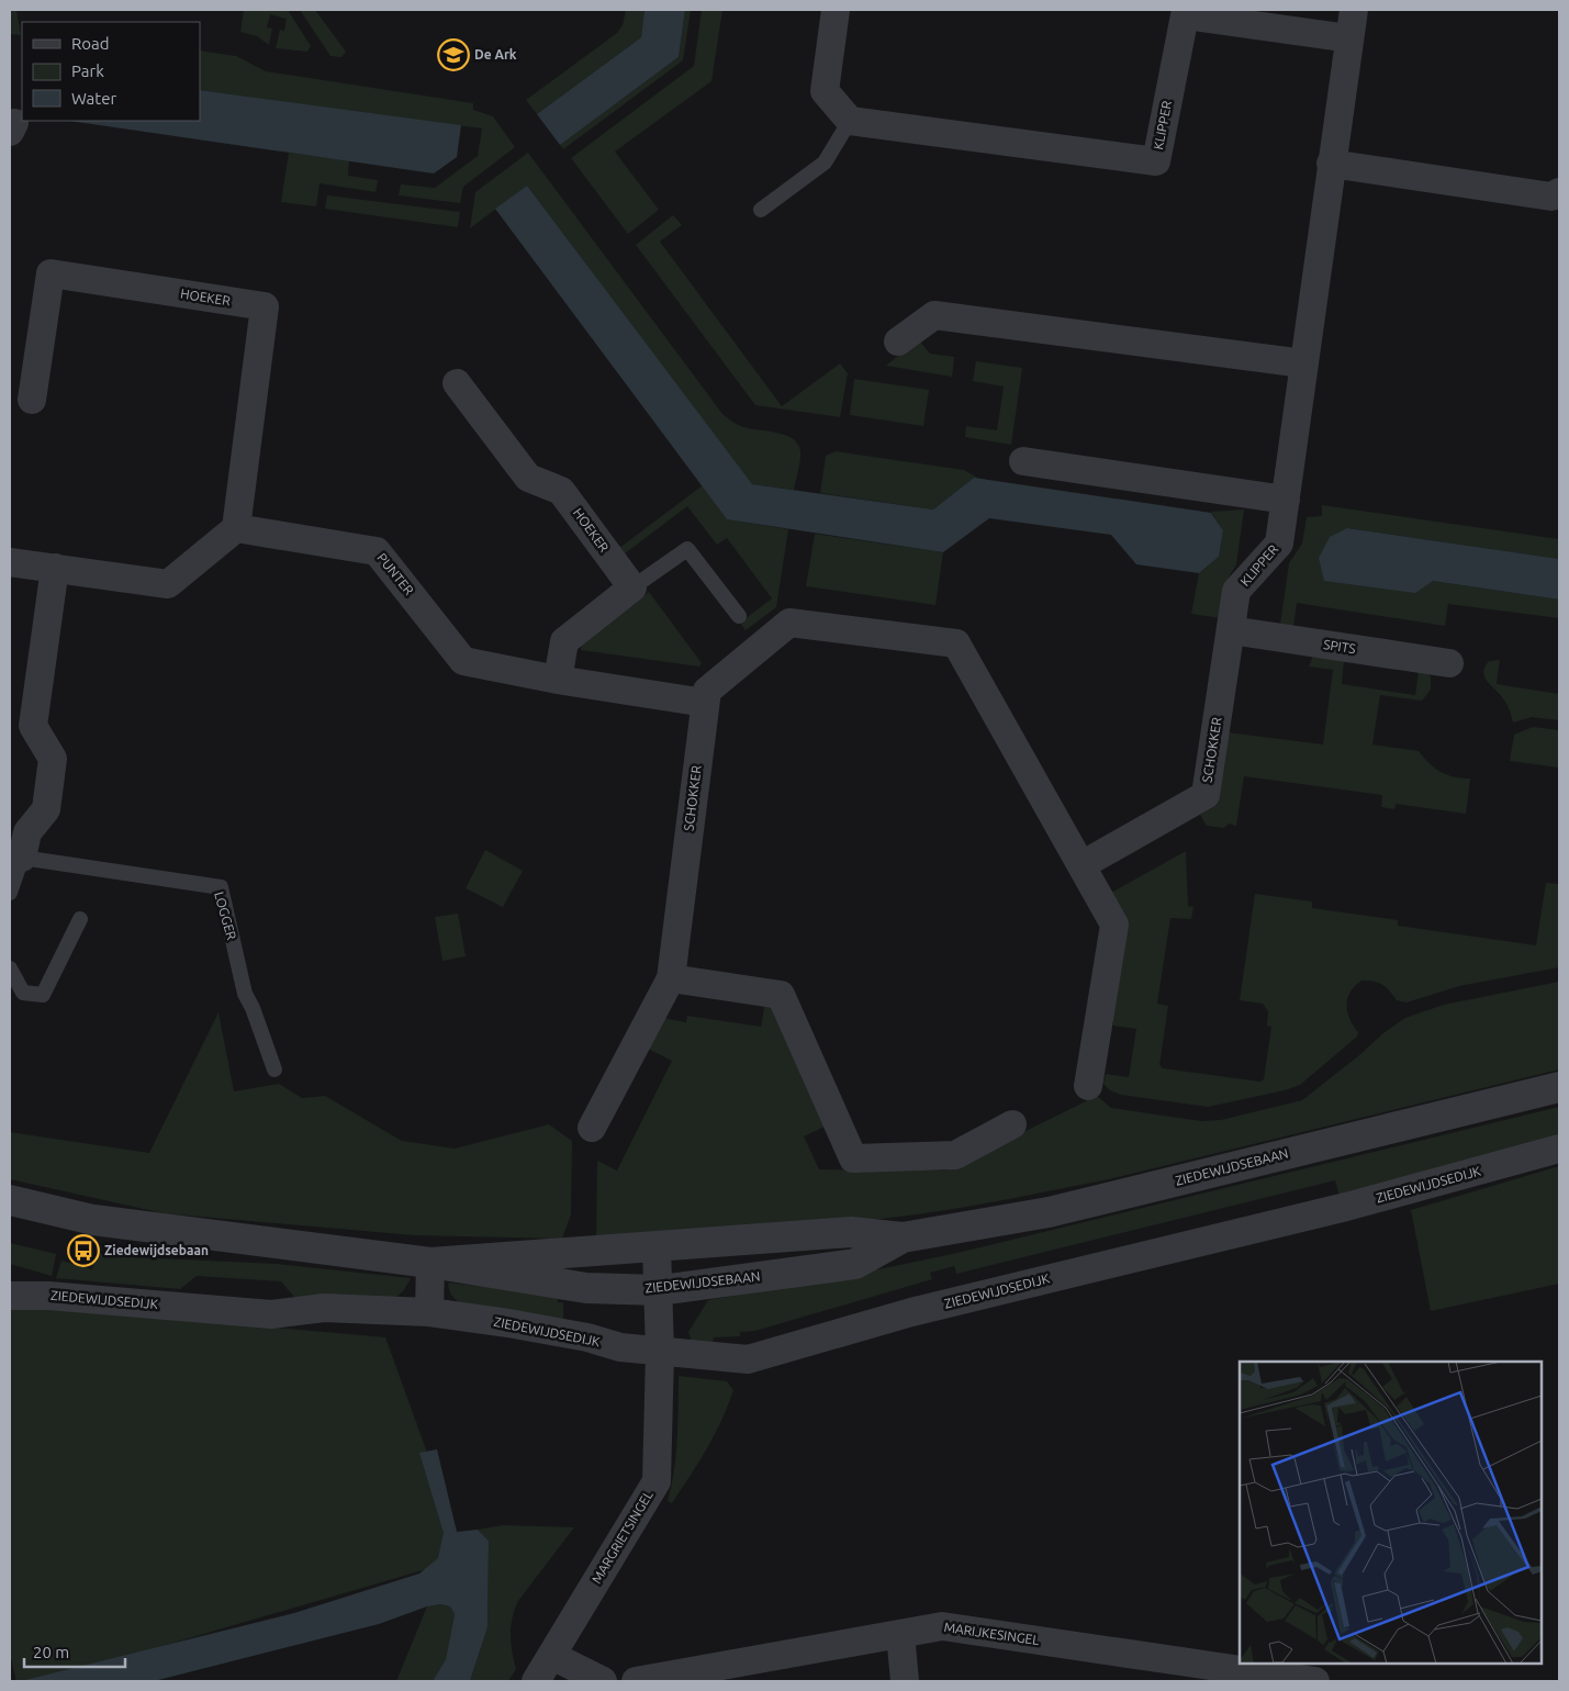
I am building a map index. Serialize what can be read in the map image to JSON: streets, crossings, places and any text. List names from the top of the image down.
{
  "streets": {
    "street": [
      "KLIPPER",
      "HOEKER",
      "PUNTER",
      "SPITS",
      "SCHOKKER",
      "ZIEDEWIJDSEBAAN",
      "ZIEDEWIJDSEDIJK",
      "MARGRIETSINGEL",
      "MARIJKESINGEL"
    ],
    "lane": ["LOGGER"]
  },
  "crossings": [
    ["KLIPPER", "SPITS"],
    ["KLIPPER", "SCHOKKER"],
    ["HOEKER", "PUNTER"],
    ["PUNTER", "SCHOKKER"],
    ["SPITS", "SCHOKKER"],
    ["ZIEDEWIJDSEBAAN", "MARGRIETSINGEL"],
    ["ZIEDEWIJDSEDIJK", "MARGRIETSINGEL"]
  ],
  "places": {
    "school or university": ["De Ark"],
    "bus stop": ["Ziedewijdsebaan"]
  },
  "legend": ["Road", "Park", "Water"],
  "scale_bar": "20 m"
}
